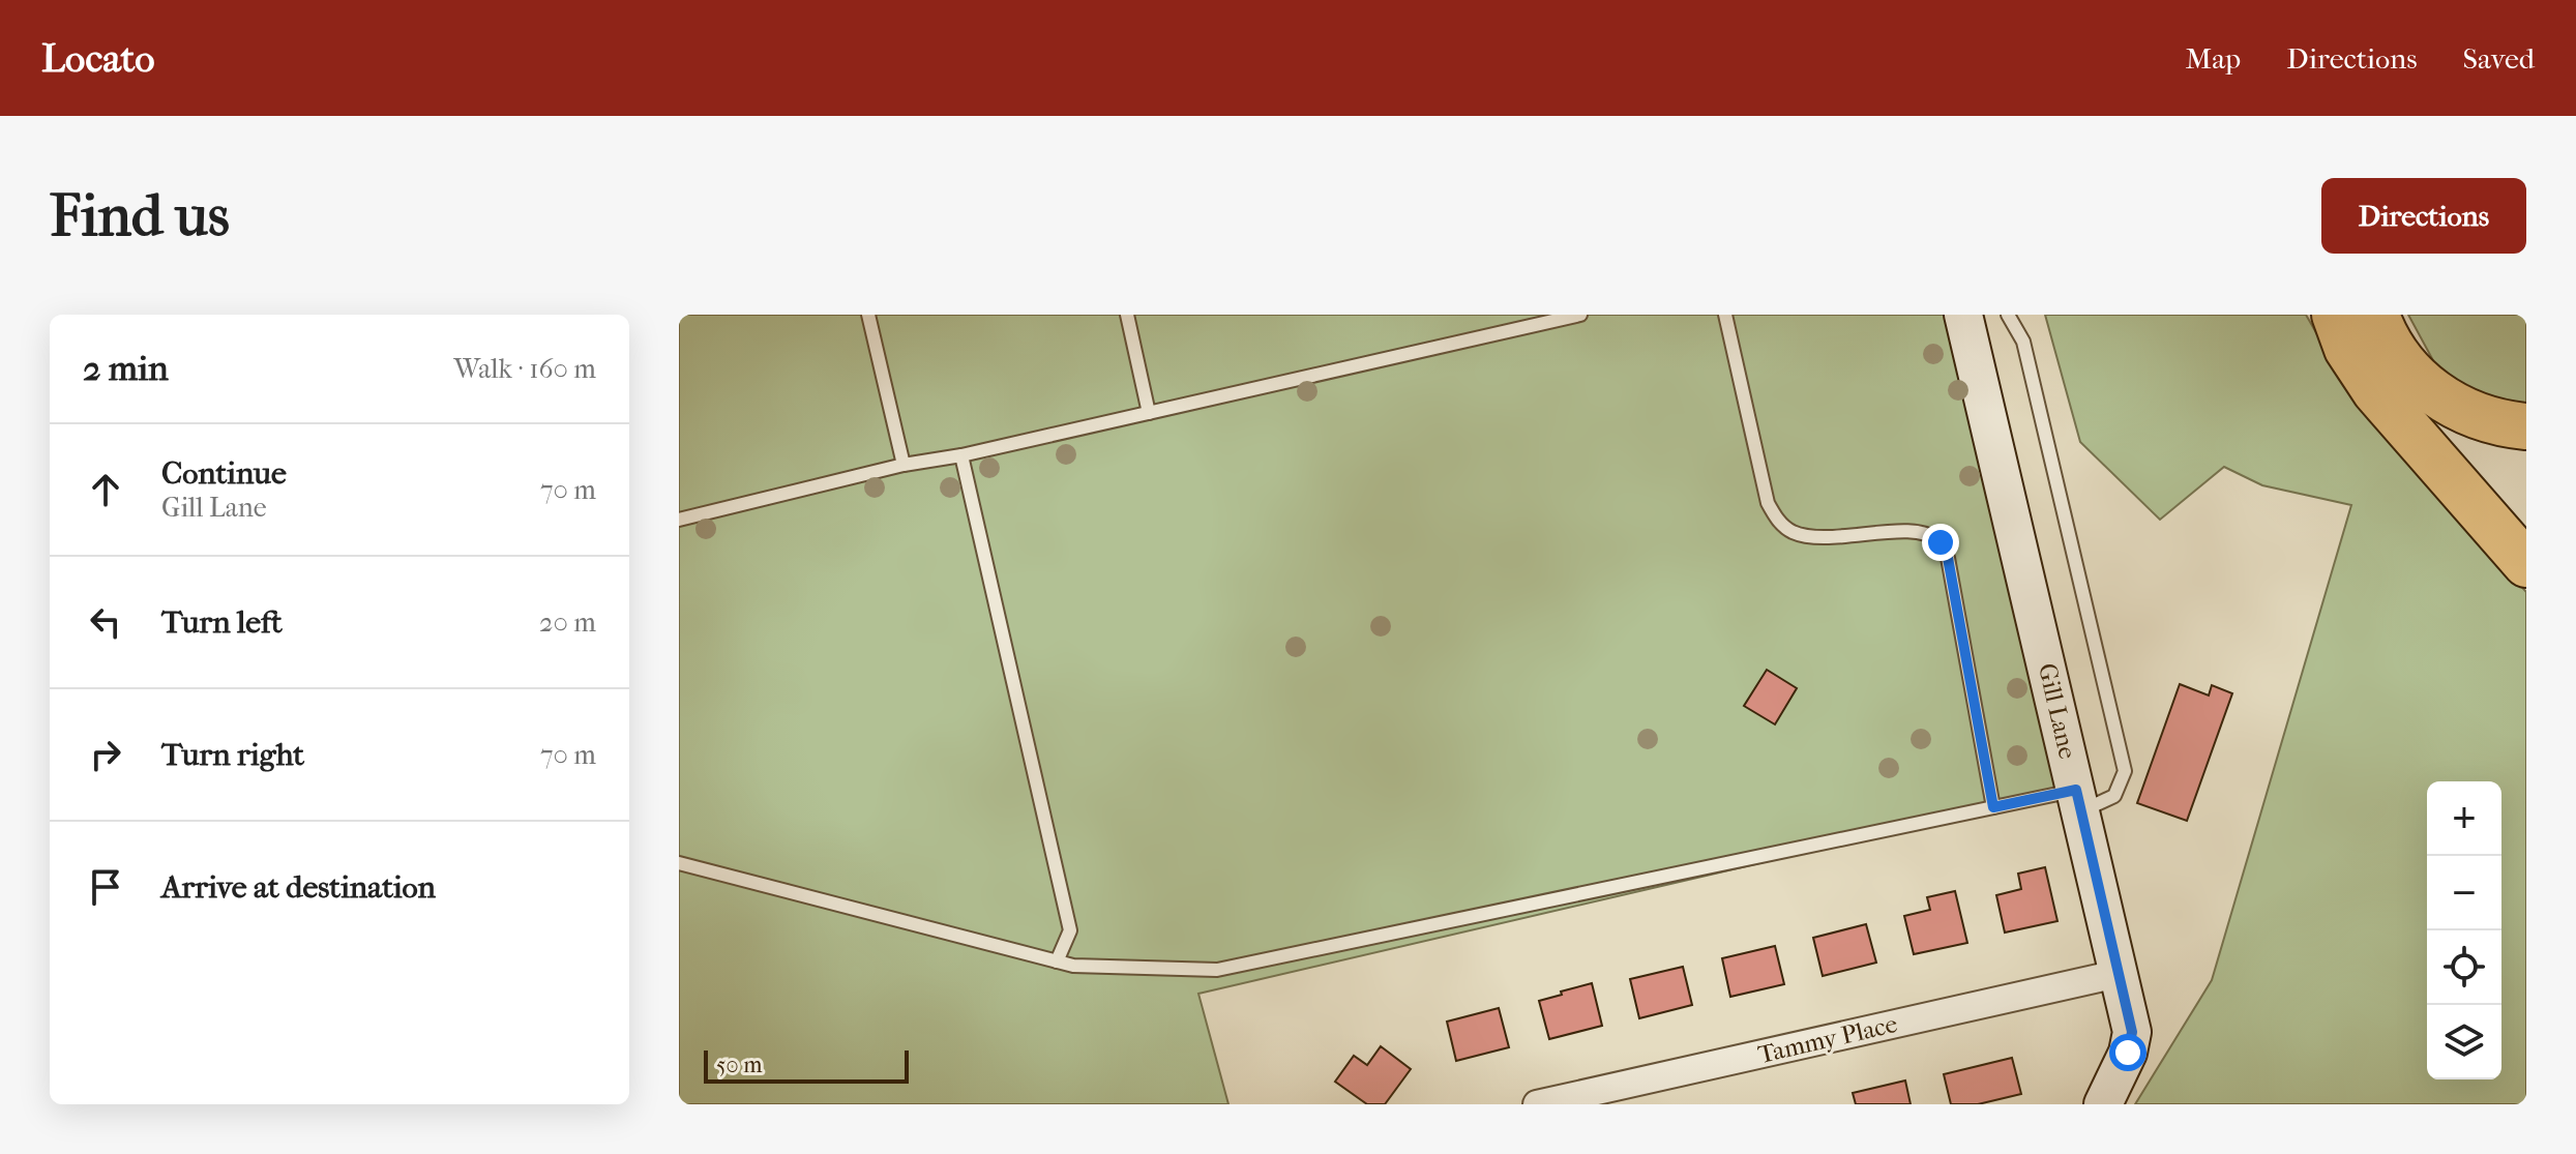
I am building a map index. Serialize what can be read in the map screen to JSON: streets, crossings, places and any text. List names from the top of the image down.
{
  "streets": {
    "street": ["Gill Lane", "Tammy Place"]
  },
  "crossings": [
    ["Gill Lane", "Tammy Place"]
  ],
  "scale_bar": "50 m",
  "page": {
    "header": "Locato",
    "nav": ["Map", "Directions", "Saved"],
    "buttons": "Directions",
    "title": "Find us",
    "heading": ["2 min", "Walk · 160 m"],
    "list": [
      ["Continue", "Gill Lane", "70 m"],
      ["Turn left", "20 m"],
      ["Turn right", "70 m"],
      "Arrive at destination"
    ],
    "map_buttons": ["+", "−"],
    "scale": "50 m"
  }
}
